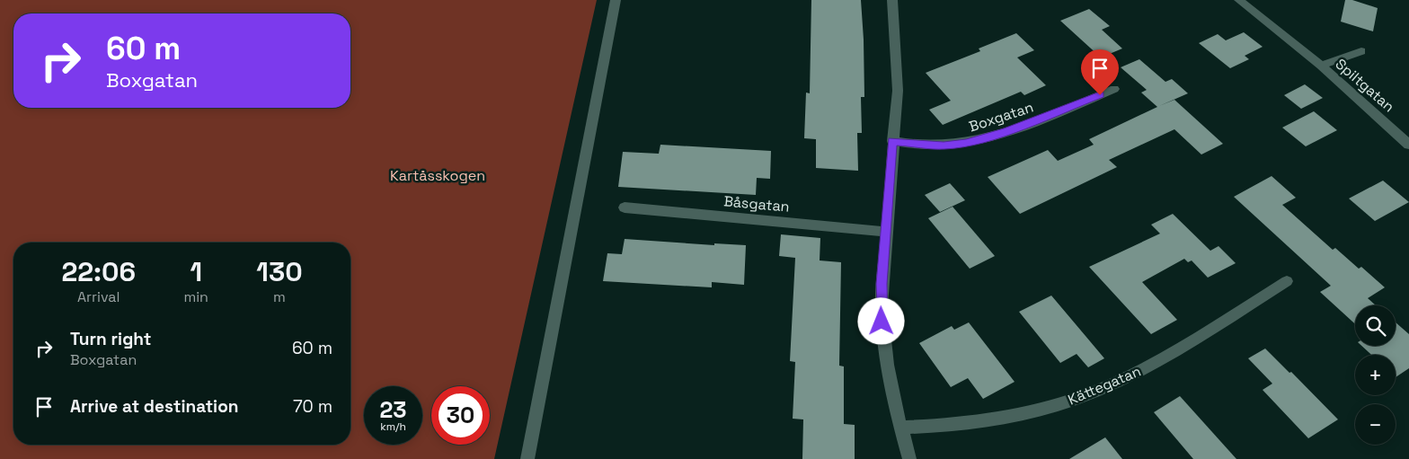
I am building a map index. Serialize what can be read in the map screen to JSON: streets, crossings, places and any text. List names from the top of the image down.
{
  "streets": {
    "street": [
      "Spiltgatan",
      "Boxgatan",
      "Båsgatan",
      "Kättegatan"
    ]
  },
  "parks": ["Kartåsskogen"],
  "page": {
    "turn": ["60 m", "Boxgatan"],
    "eta": [
      "22:06",
      "Arrival",
      "1",
      "min",
      "130",
      "m"
    ],
    "map_buttons": ["+", "−"],
    "list": [
      {
        "name": "Turn right",
        "note": "Boxgatan",
        "value": "60 m"
      },
      {
        "name": "Arrive at destination",
        "value": "70 m"
      }
    ],
    "speed": "23 km/h",
    "limit": "30"
  }
}
